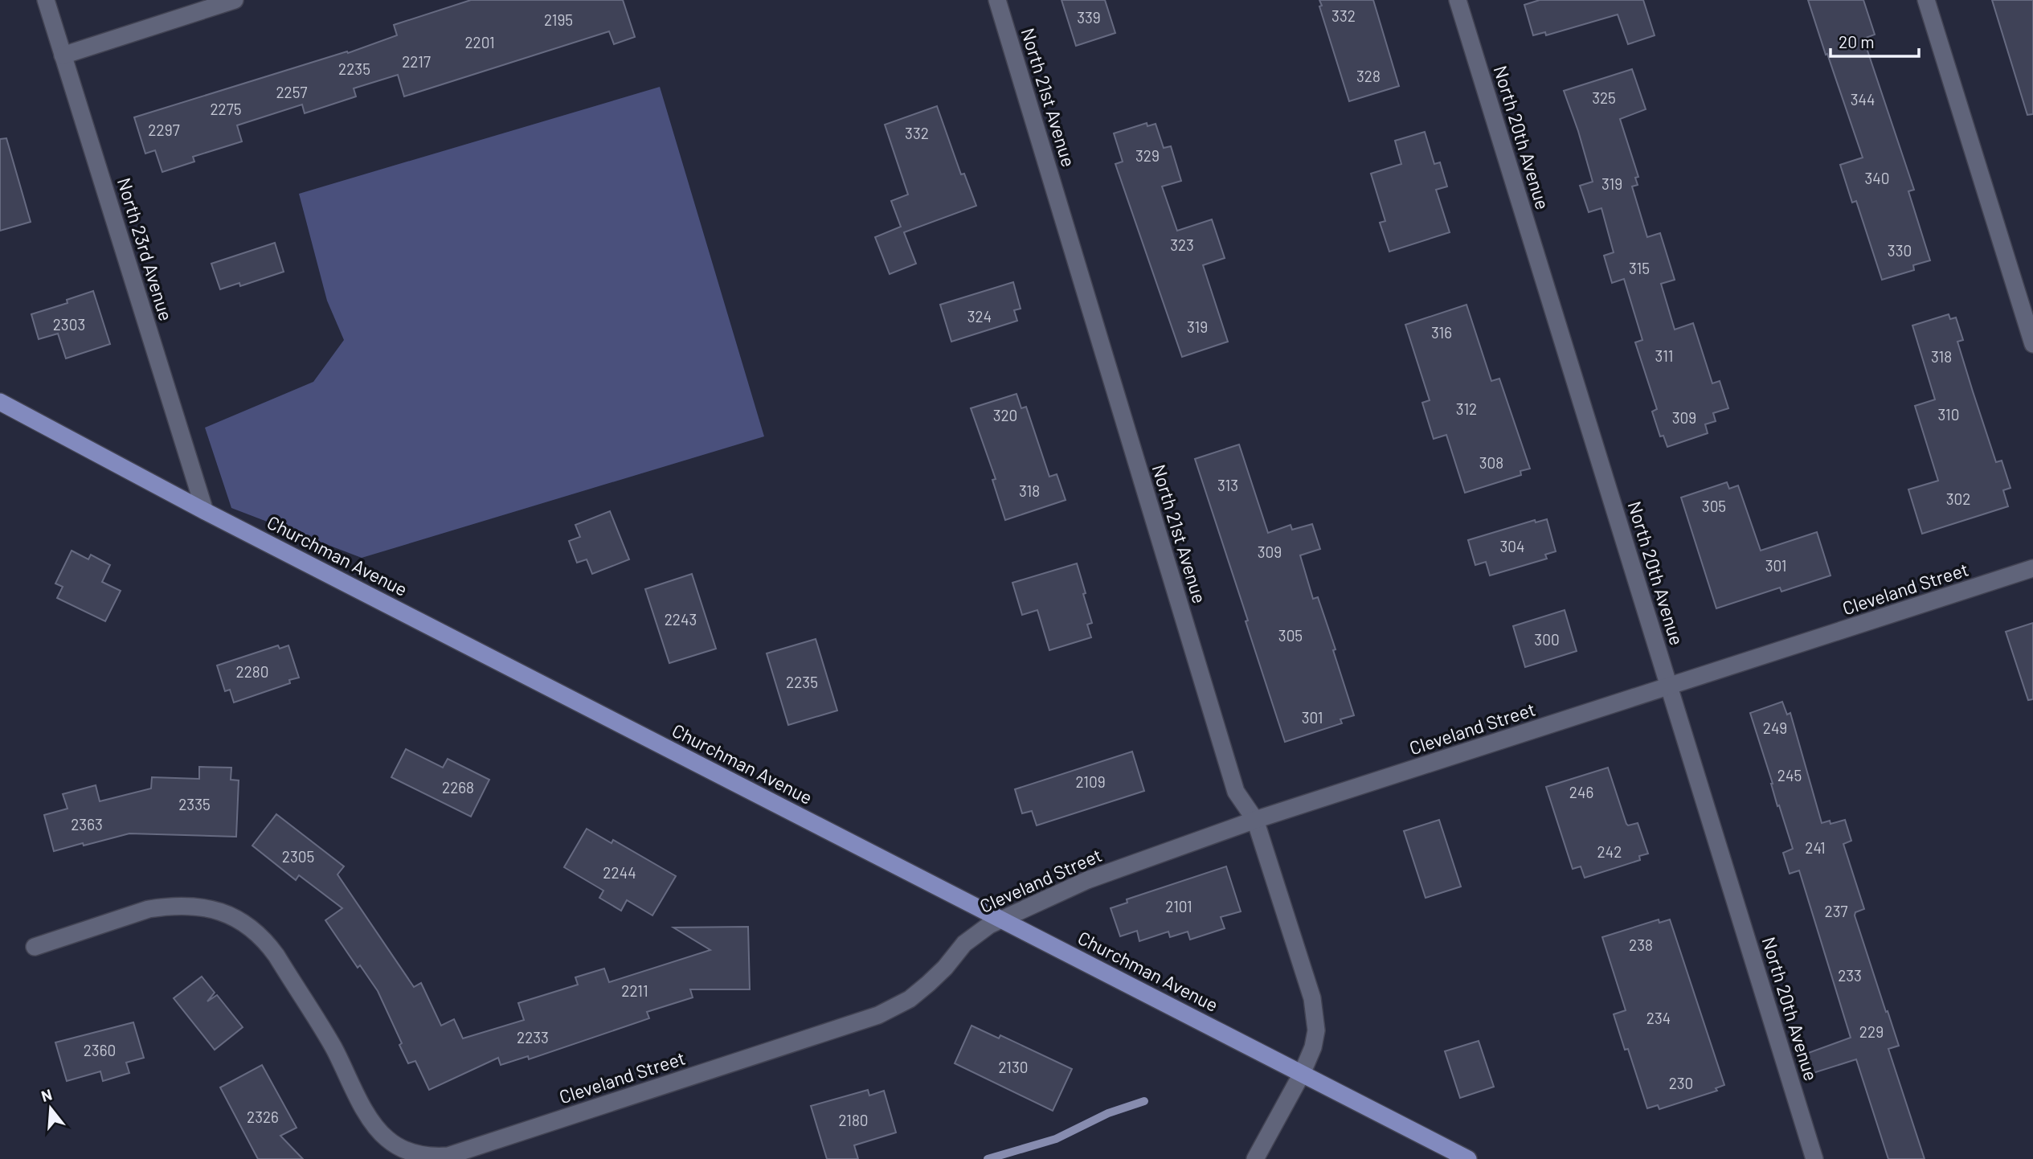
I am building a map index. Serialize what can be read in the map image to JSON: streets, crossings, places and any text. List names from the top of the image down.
{
  "streets": {
    "main road": ["Churchman Avenue"],
    "street": [
      "North 21st Avenue",
      "North 20th Avenue",
      "North 23rd Avenue",
      "Cleveland Street"
    ]
  },
  "crossings": [
    ["North 21st Avenue", "Churchman Avenue"],
    ["North 21st Avenue", "Cleveland Street"],
    ["North 20th Avenue", "Cleveland Street"],
    ["North 23rd Avenue", "Churchman Avenue"],
    ["Churchman Avenue", "Cleveland Street"]
  ],
  "house_numbers": [
    "332",
    "339",
    "2195",
    "2201",
    "2217",
    "2235",
    "328",
    "2257",
    "325",
    "344",
    "2275",
    "2297",
    "332",
    "329",
    "340",
    "319",
    "323",
    "330",
    "315",
    "324",
    "2303",
    "319",
    "316",
    "311",
    "318",
    "312",
    "310",
    "320",
    "309",
    "308",
    "313",
    "318",
    "302",
    "305",
    "304",
    "309",
    "301",
    "2243",
    "305",
    "300",
    "2280",
    "2235",
    "301",
    "249",
    "245",
    "2109",
    "2268",
    "246",
    "2335",
    "2363",
    "241",
    "242",
    "2305",
    "2244",
    "2101",
    "237",
    "238",
    "233",
    "2211",
    "234",
    "229",
    "2233",
    "2360",
    "2130",
    "230",
    "2326",
    "2180"
  ],
  "scale_bar": "20 m",
  "north": "top"
}
